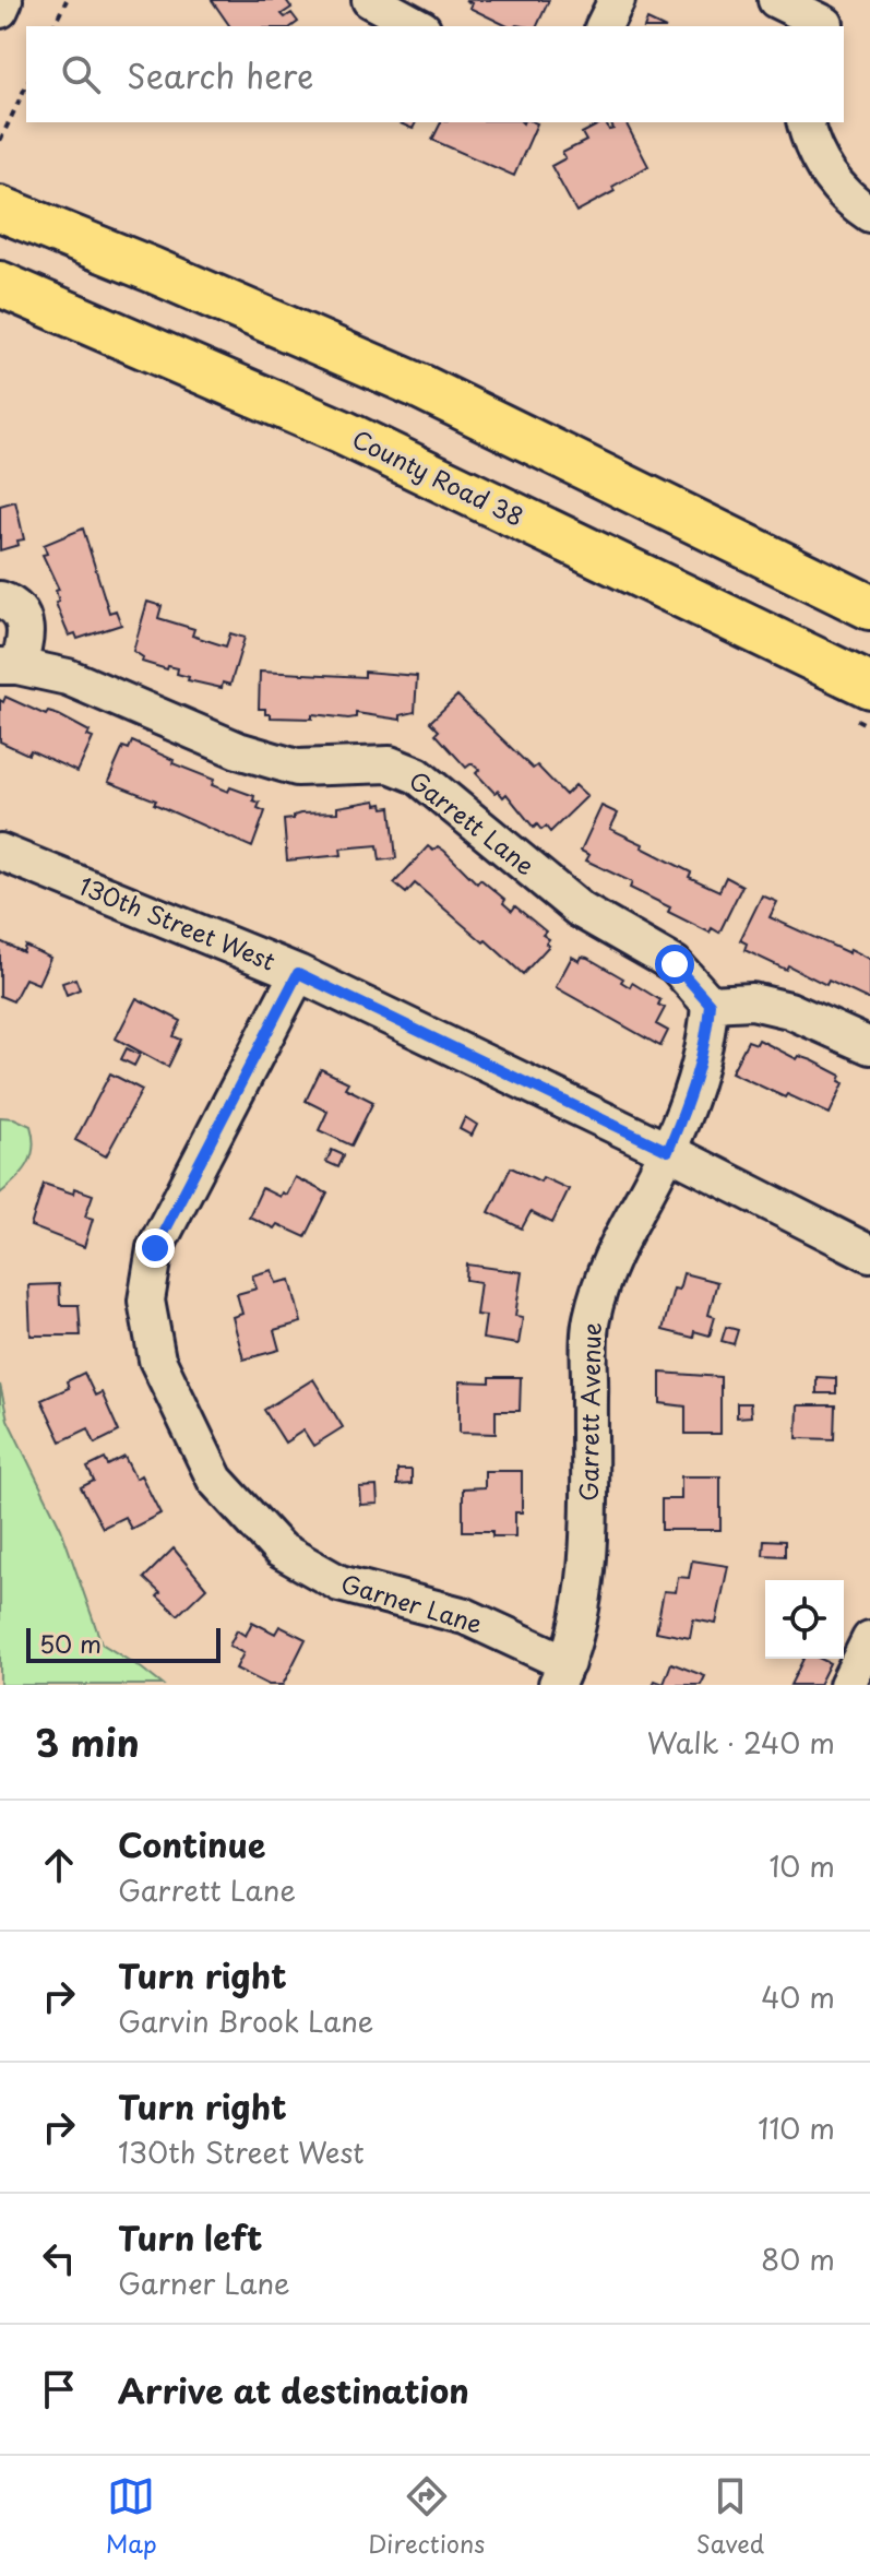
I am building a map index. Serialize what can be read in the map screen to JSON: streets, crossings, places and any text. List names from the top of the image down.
{
  "streets": {
    "main road": ["County Road 38"],
    "street": [
      "Garrett Lane",
      "130th Street West",
      "Garrett Avenue",
      "Garner Lane"
    ]
  },
  "crossings": [
    ["Garrett Lane", "Garrett Avenue"],
    ["130th Street West", "Garrett Avenue"],
    ["130th Street West", "Garner Lane"],
    ["Garrett Avenue", "Garner Lane"]
  ],
  "scale_bar": "50 m",
  "page": {
    "search": "Search here",
    "scale": "50 m",
    "heading": ["3 min", "Walk · 240 m"],
    "list": [
      ["Continue", "Garrett Lane", "10 m"],
      ["Turn right", "Garvin Brook Lane", "40 m"],
      ["Turn right", "130th Street West", "110 m"],
      ["Turn left", "Garner Lane", "80 m"],
      "Arrive at destination"
    ],
    "nav": ["Map", "Directions", "Saved"]
  }
}
